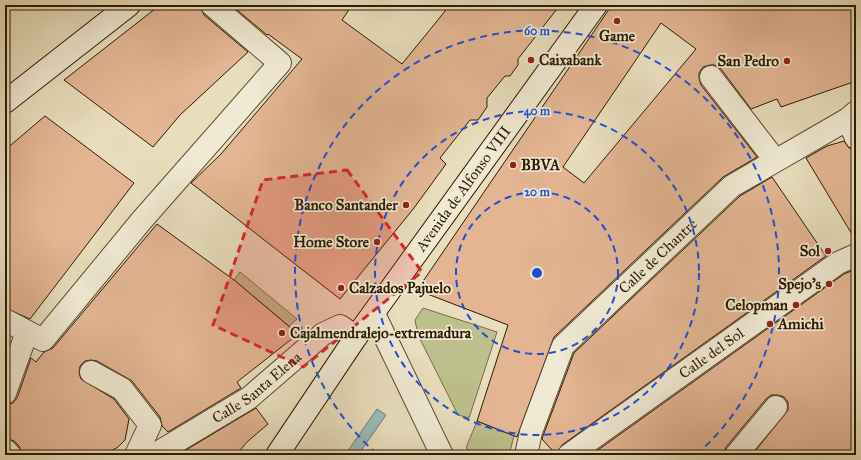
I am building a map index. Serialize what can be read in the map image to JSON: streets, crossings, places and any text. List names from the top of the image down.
{
  "streets": {
    "street": [
      "Avenida de Alfonso VIII",
      "Calle de Chantre",
      "Calle del Sol",
      "Calle Santa Elena"
    ]
  },
  "crossings": [
    ["Avenida de Alfonso VIII", "Calle Santa Elena"]
  ],
  "places": [
    "Game",
    "Caixabank",
    "San Pedro",
    "BBVA",
    "Banco Santander",
    "Home Store",
    "Sol",
    "Spejo's",
    "Calzados Pajuelo",
    "Celopman",
    "Amichi",
    "Cajalmendralejo-extremadura"
  ],
  "rings": ["60 m", "40 m", "20 m"]
}
